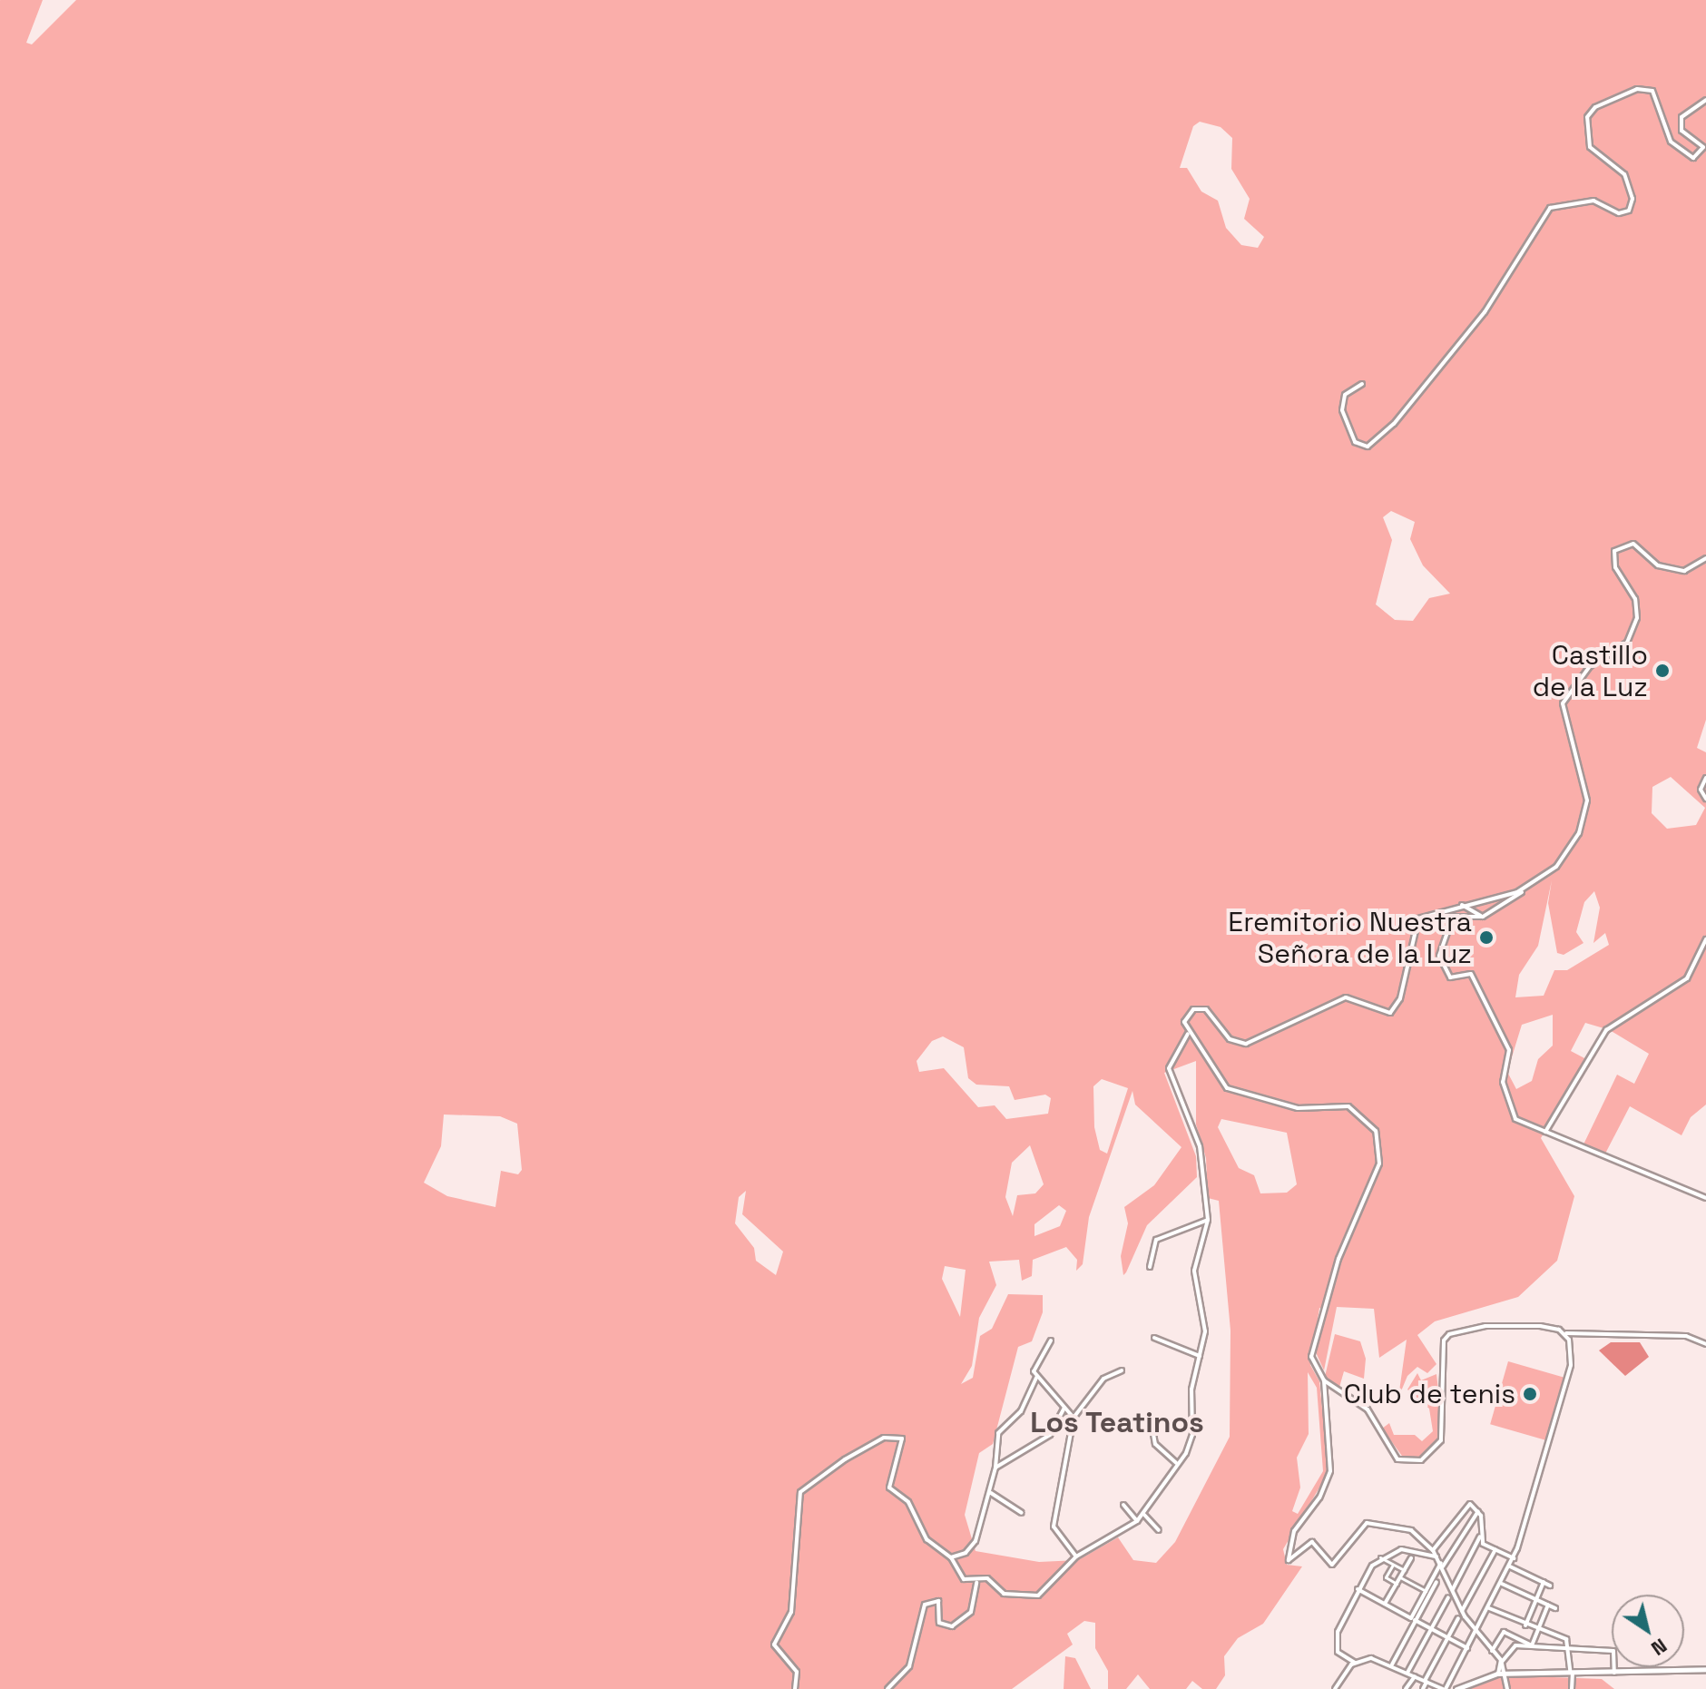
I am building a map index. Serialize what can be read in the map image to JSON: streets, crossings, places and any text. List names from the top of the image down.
{
  "districts": ["Los Teatinos"],
  "places": ["Castillo de la Luz", "Eremitorio Nuestra Señora de la Luz", "Club de tenis"],
  "north": "bottom right"
}
